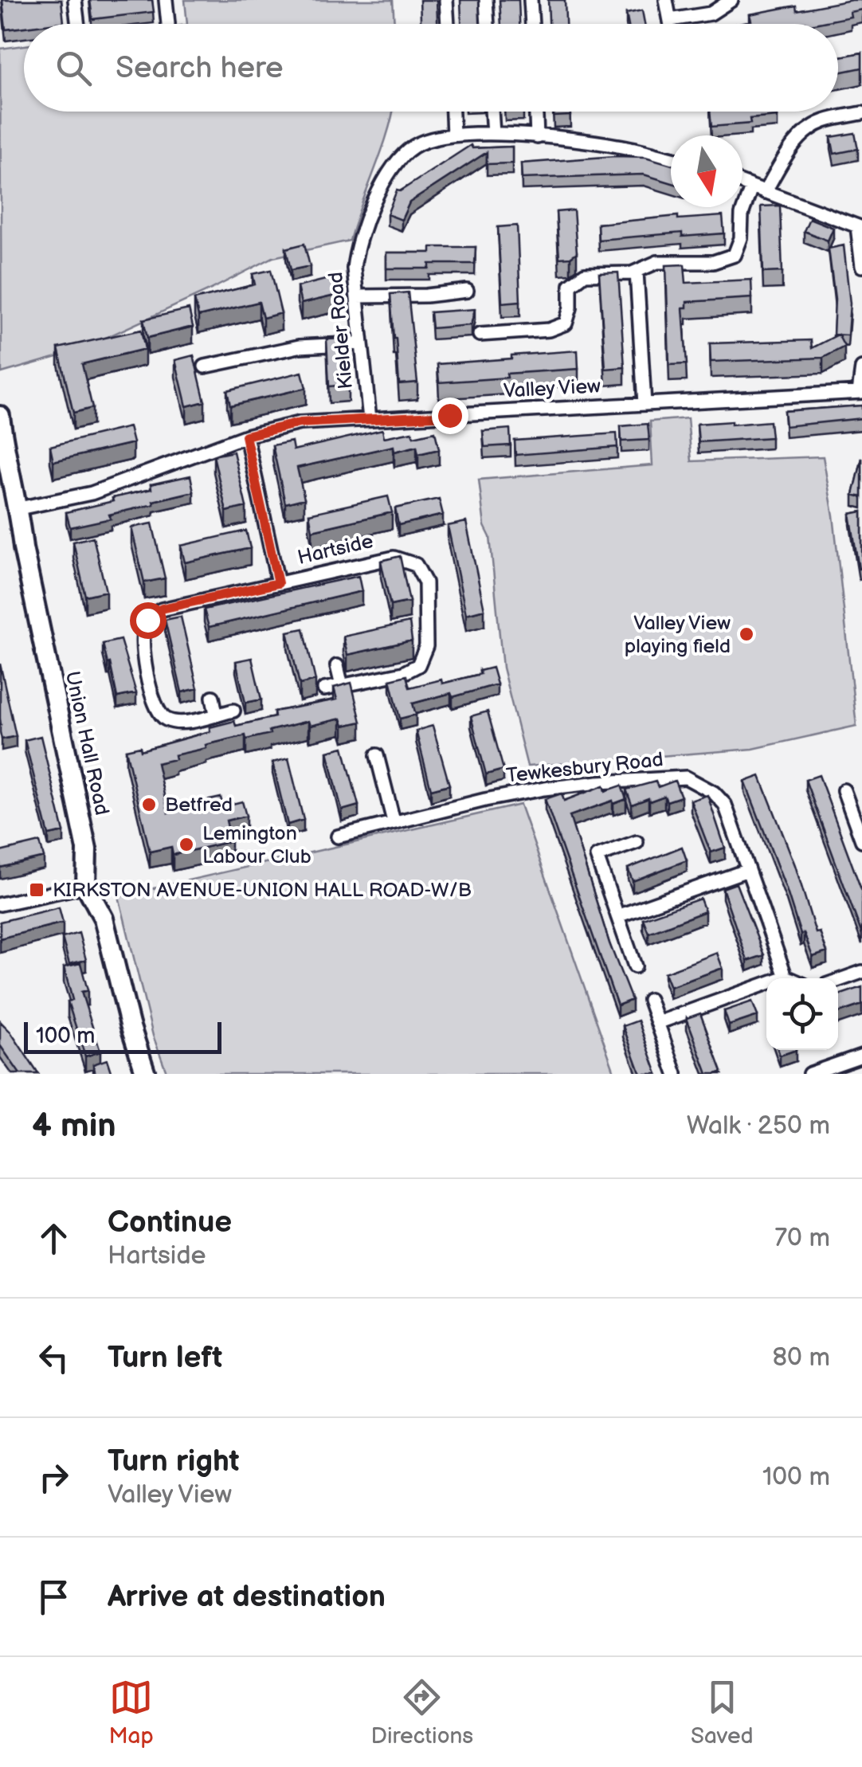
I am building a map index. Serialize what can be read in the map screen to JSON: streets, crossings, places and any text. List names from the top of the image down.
{
  "streets": {
    "street": [
      "Kielder Road",
      "Valley View",
      "Hartside",
      "Union Hall Road",
      "Tewkesbury Road"
    ]
  },
  "crossings": [
    ["Kielder Road", "Valley View"],
    ["Valley View", "Union Hall Road"]
  ],
  "places": {
    "other": ["Valley View playing field", "Betfred", "Lemington Labour Club"],
    "transit": ["KIRKSTON AVENUE-UNION HALL ROAD-W/B"]
  },
  "scale_bar": "100 m",
  "north": "bottom",
  "page": {
    "search": "Search here",
    "scale": "100 m",
    "heading": ["4 min", "Walk · 250 m"],
    "list": [
      ["Continue", "Hartside", "70 m"],
      ["Turn left", "80 m"],
      ["Turn right", "Valley View", "100 m"],
      "Arrive at destination"
    ],
    "nav": ["Map", "Directions", "Saved"]
  }
}
